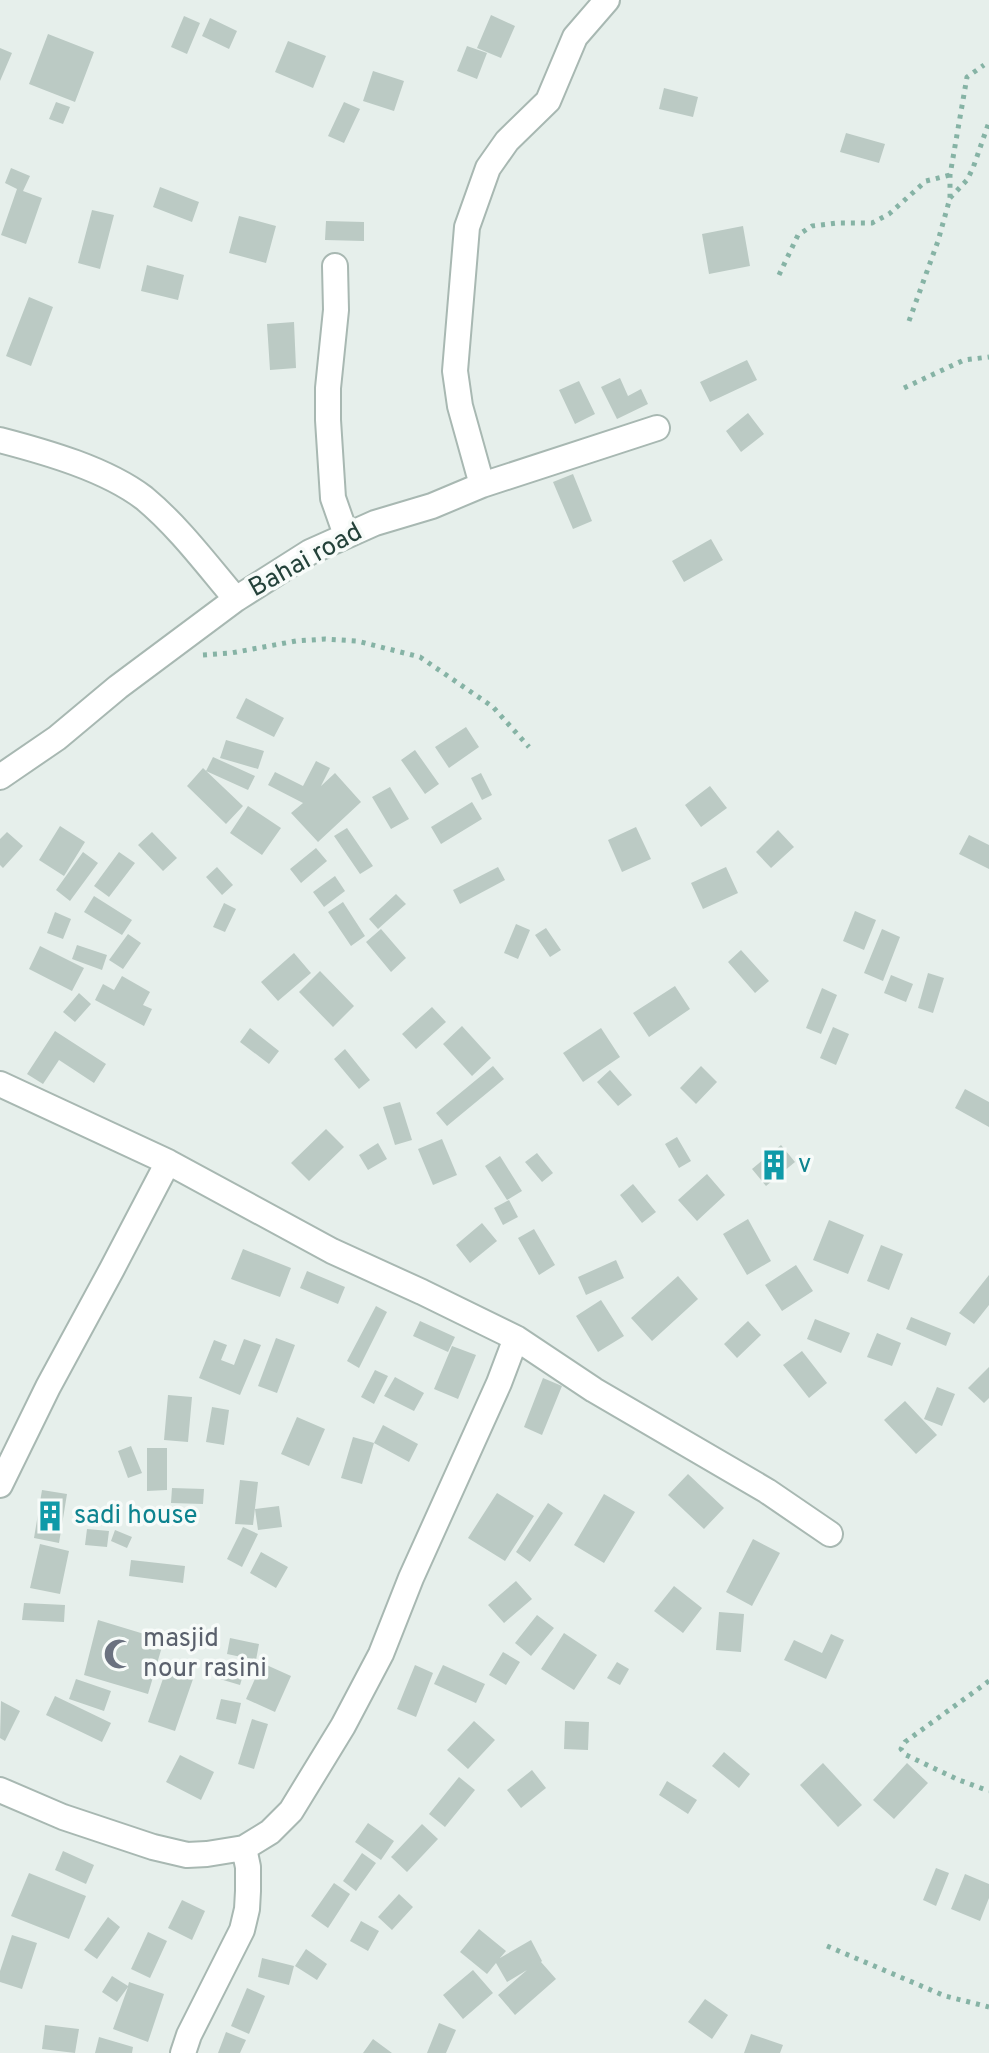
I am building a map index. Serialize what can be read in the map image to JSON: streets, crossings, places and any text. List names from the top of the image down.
{
  "streets": {
    "street": ["Bahai road"]
  },
  "places": {
    "building": ["v", "sadi house"],
    "mosque": ["masjid nour rasini"]
  }
}
